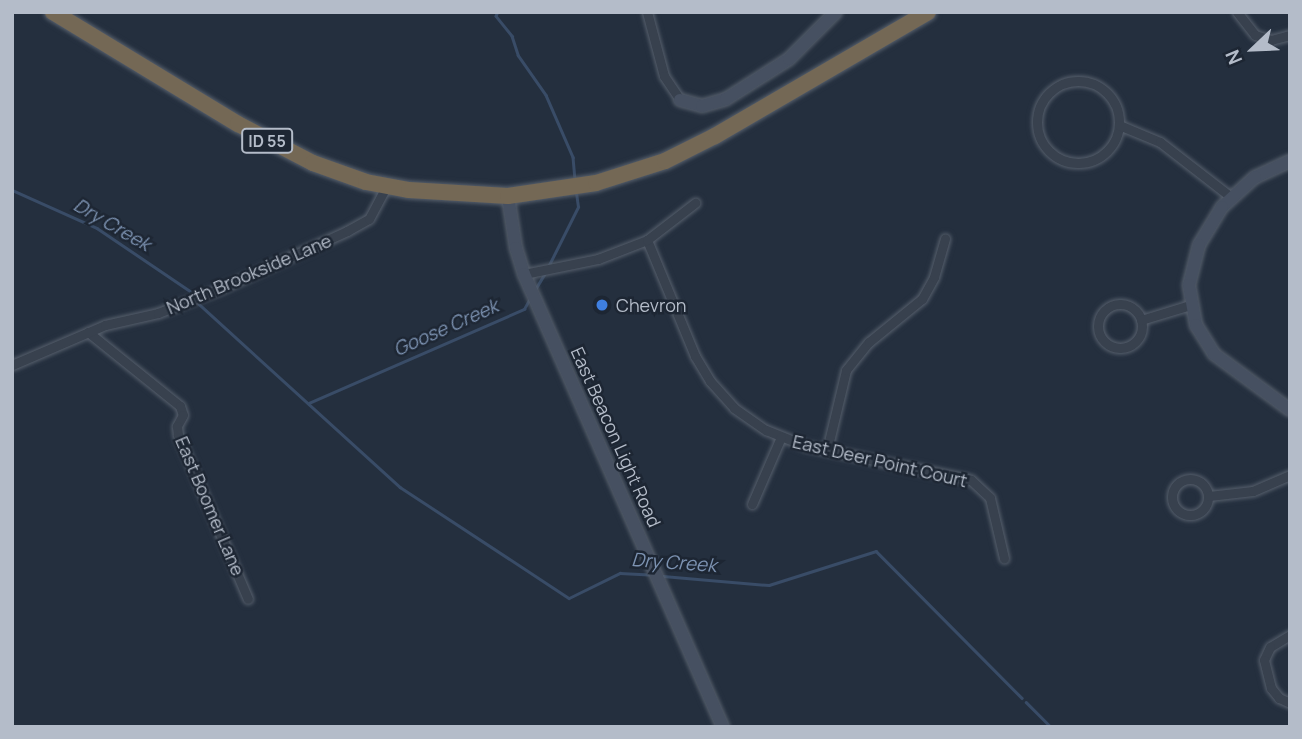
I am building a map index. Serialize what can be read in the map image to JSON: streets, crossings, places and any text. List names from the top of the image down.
{
  "streets": {
    "highway": ["ID 55"],
    "main road": ["East Beacon Light Road"],
    "street": ["North Brookside Lane", "East Deer Point Court", "East Boomer Lane"]
  },
  "crossings": [
    ["ID 55", "North Brookside Lane"],
    ["ID 55", "East Beacon Light Road"],
    ["North Brookside Lane", "East Boomer Lane"]
  ],
  "water": ["Dry Creek", "Goose Creek"],
  "places": ["Chevron"],
  "north": "bottom left"
}
